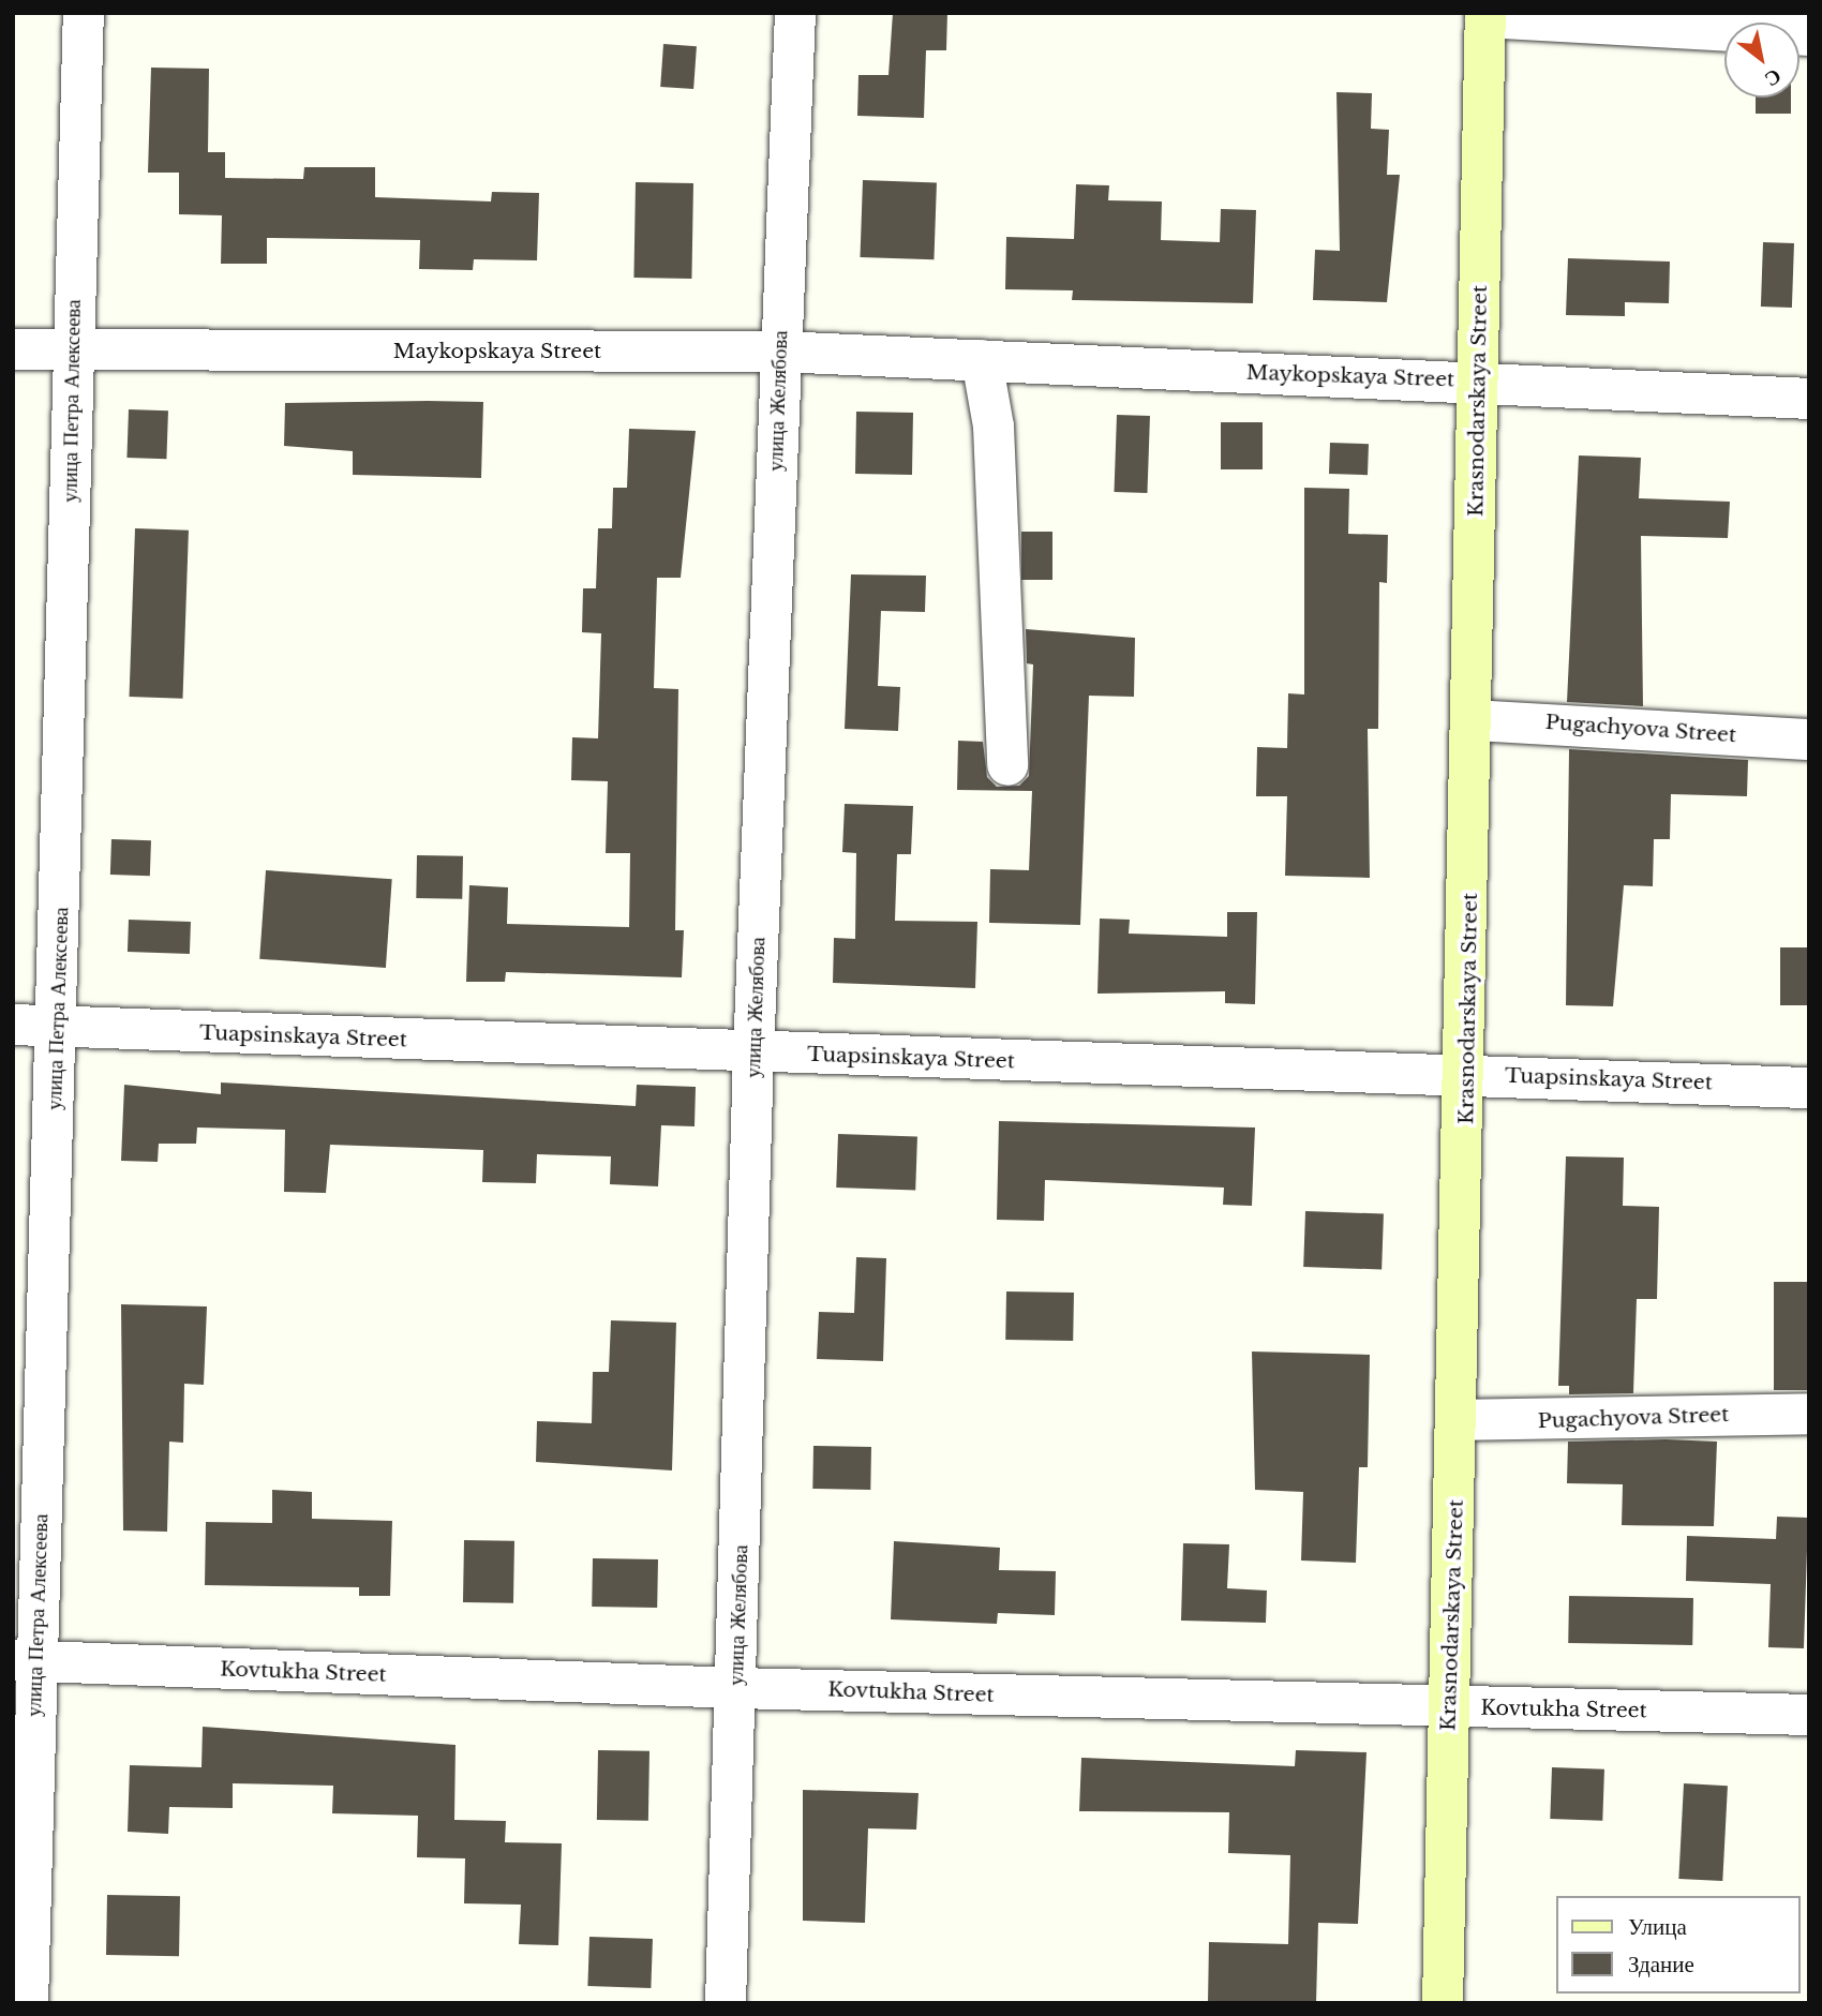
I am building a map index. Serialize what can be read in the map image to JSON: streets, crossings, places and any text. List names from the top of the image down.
{
  "streets": {
    "main road": ["Krasnodarskaya Street"],
    "street": [
      "Maykopskaya Street",
      "улица Петра Алексеева",
      "улица Желябова",
      "Pugachyova Street",
      "Tuapsinskaya Street",
      "Kovtukha Street"
    ]
  },
  "crossings": [
    ["Maykopskaya Street", "улица Петра Алексеева"],
    ["Maykopskaya Street", "улица Желябова"],
    ["Maykopskaya Street", "Krasnodarskaya Street"],
    ["улица Петра Алексеева", "Tuapsinskaya Street"],
    ["улица Петра Алексеева", "Kovtukha Street"],
    ["улица Желябова", "Tuapsinskaya Street"],
    ["улица Желябова", "Kovtukha Street"],
    ["Krasnodarskaya Street", "Pugachyova Street"],
    ["Krasnodarskaya Street", "Tuapsinskaya Street"],
    ["Krasnodarskaya Street", "Kovtukha Street"]
  ],
  "legend": ["Улица", "Здание"],
  "north": "bottom right"
}
